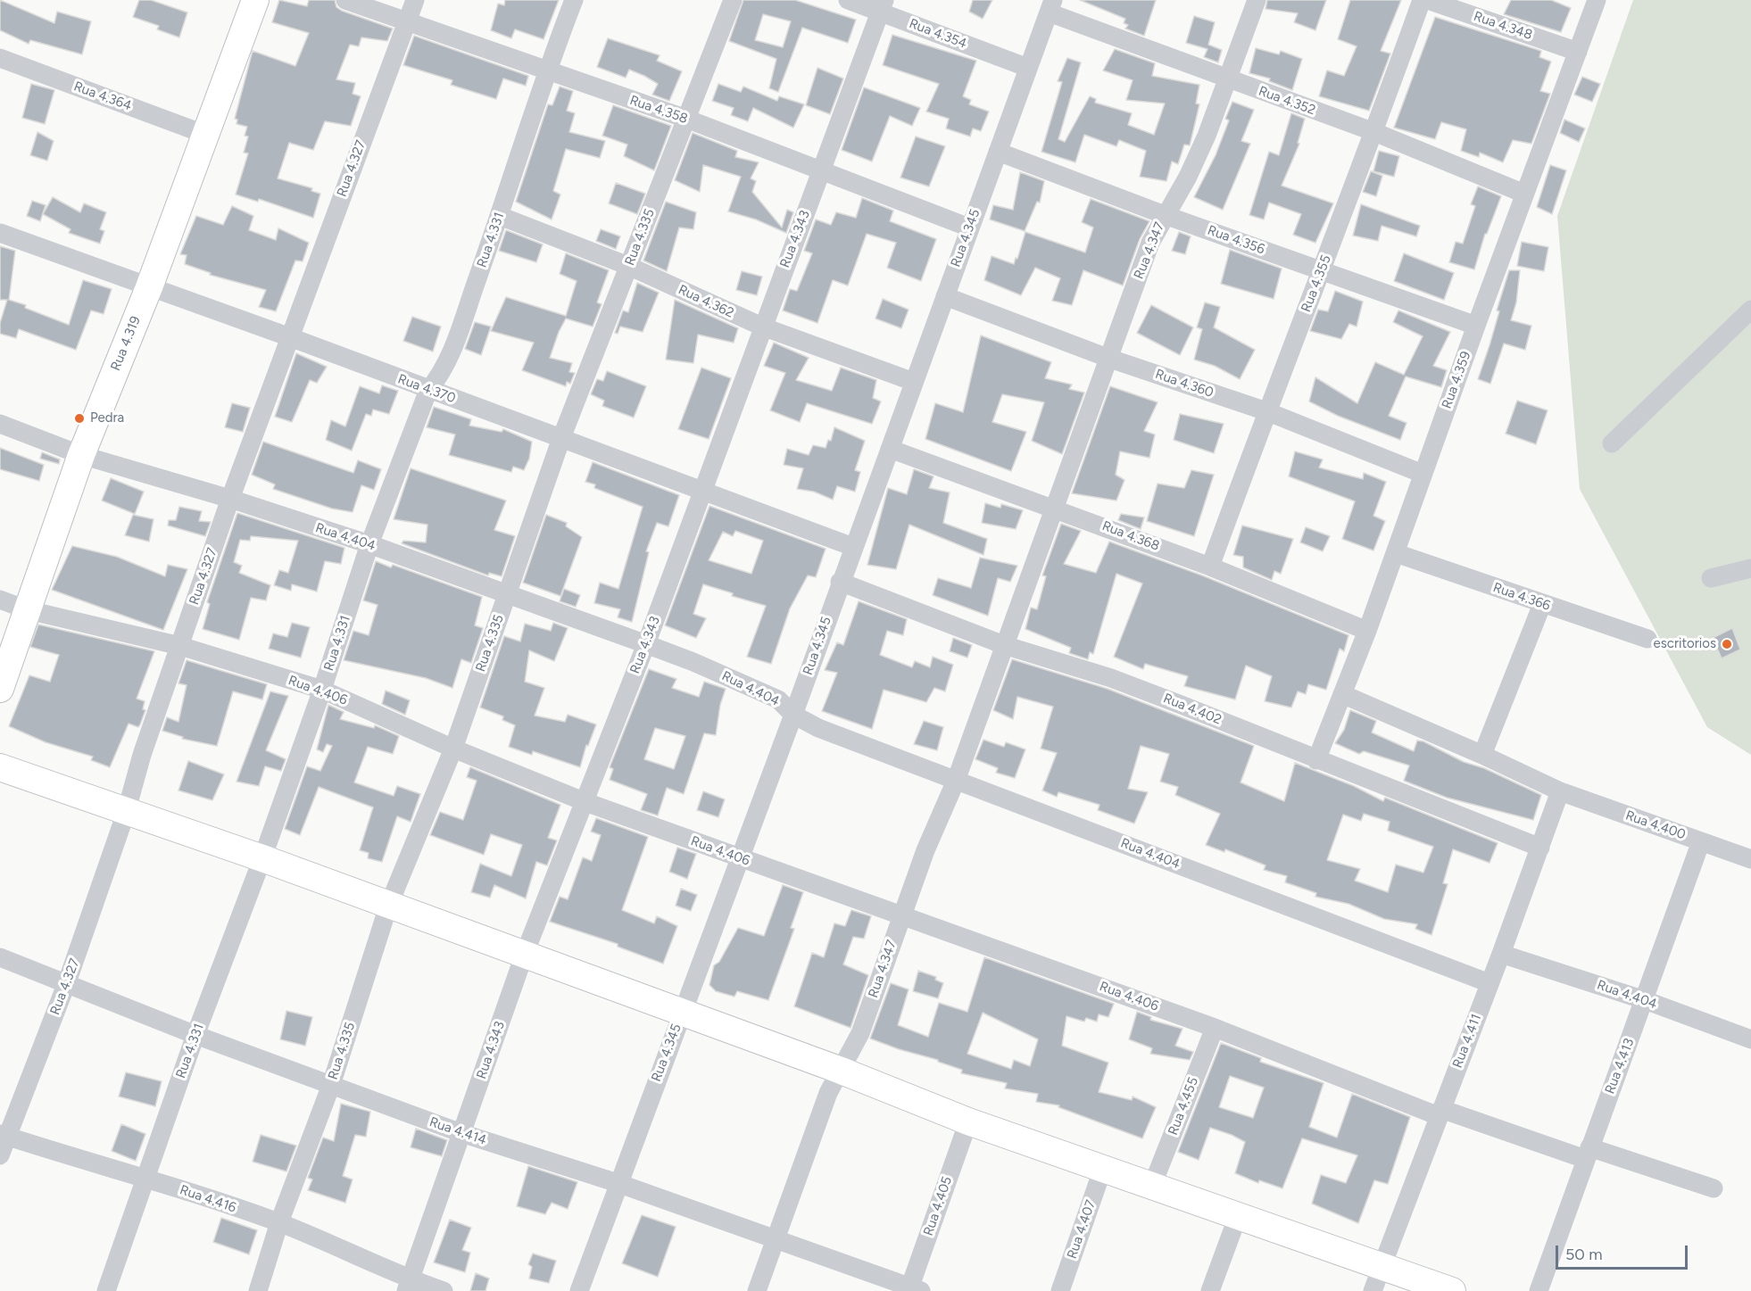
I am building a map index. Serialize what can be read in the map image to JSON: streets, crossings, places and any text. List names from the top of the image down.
{
  "streets": {
    "street": [
      "Rua 4.348",
      "Rua 4.354",
      "Rua 4.364",
      "Rua 4.352",
      "Rua 4.358",
      "Rua 4.327",
      "Rua 4.335",
      "Rua 4.345",
      "Rua 4.343",
      "Rua 4.331",
      "Rua 4.356",
      "Rua 4.347",
      "Rua 4.355",
      "Rua 4.362",
      "Rua 4.319",
      "Rua 4.359",
      "Rua 4.360",
      "Rua 4.370",
      "Rua 4.368",
      "Rua 4.404",
      "Rua 4.366",
      "Rua 4.406",
      "Rua 4.402",
      "Rua 4.400",
      "Rua 4.411",
      "Rua 4.413",
      "Rua 4.455",
      "Rua 4.414",
      "Rua 4.416",
      "Rua 4.405",
      "Rua 4.407"
    ]
  },
  "crossings": [
    ["Rua 4.348", "Rua 4.359"],
    ["Rua 4.354", "Rua 4.345"],
    ["Rua 4.354", "Rua 4.343"],
    ["Rua 4.364", "Rua 4.319"],
    ["Rua 4.352", "Rua 4.345"],
    ["Rua 4.352", "Rua 4.347"],
    ["Rua 4.352", "Rua 4.355"],
    ["Rua 4.352", "Rua 4.359"],
    ["Rua 4.358", "Rua 4.327"],
    ["Rua 4.358", "Rua 4.335"],
    ["Rua 4.358", "Rua 4.345"],
    ["Rua 4.358", "Rua 4.343"],
    ["Rua 4.358", "Rua 4.331"],
    ["Rua 4.327", "Rua 4.370"],
    ["Rua 4.327", "Rua 4.404"],
    ["Rua 4.327", "Rua 4.406"],
    ["Rua 4.327", "Rua 4.414"],
    ["Rua 4.327", "Rua 4.416"],
    ["Rua 4.335", "Rua 4.362"],
    ["Rua 4.335", "Rua 4.370"],
    ["Rua 4.335", "Rua 4.404"],
    ["Rua 4.335", "Rua 4.406"],
    ["Rua 4.335", "Rua 4.414"],
    ["Rua 4.335", "Rua 4.416"],
    ["Rua 4.345", "Rua 4.356"],
    ["Rua 4.345", "Rua 4.362"],
    ["Rua 4.345", "Rua 4.360"],
    ["Rua 4.345", "Rua 4.370"],
    ["Rua 4.345", "Rua 4.368"],
    ["Rua 4.345", "Rua 4.404"],
    ["Rua 4.345", "Rua 4.406"],
    ["Rua 4.345", "Rua 4.402"],
    ["Rua 4.345", "Rua 4.414"],
    ["Rua 4.343", "Rua 4.362"],
    ["Rua 4.343", "Rua 4.370"],
    ["Rua 4.343", "Rua 4.404"],
    ["Rua 4.343", "Rua 4.406"],
    ["Rua 4.343", "Rua 4.414"],
    ["Rua 4.343", "Rua 4.416"],
    ["Rua 4.331", "Rua 4.362"],
    ["Rua 4.331", "Rua 4.370"],
    ["Rua 4.331", "Rua 4.404"],
    ["Rua 4.331", "Rua 4.406"],
    ["Rua 4.331", "Rua 4.414"],
    ["Rua 4.331", "Rua 4.416"],
    ["Rua 4.356", "Rua 4.347"],
    ["Rua 4.356", "Rua 4.355"],
    ["Rua 4.356", "Rua 4.359"],
    ["Rua 4.347", "Rua 4.360"],
    ["Rua 4.347", "Rua 4.368"],
    ["Rua 4.347", "Rua 4.404"],
    ["Rua 4.347", "Rua 4.406"],
    ["Rua 4.347", "Rua 4.402"],
    ["Rua 4.347", "Rua 4.414"],
    ["Rua 4.355", "Rua 4.360"],
    ["Rua 4.355", "Rua 4.368"],
    ["Rua 4.319", "Rua 4.370"],
    ["Rua 4.319", "Rua 4.404"],
    ["Rua 4.319", "Rua 4.406"],
    ["Rua 4.359", "Rua 4.360"],
    ["Rua 4.359", "Rua 4.368"],
    ["Rua 4.359", "Rua 4.366"],
    ["Rua 4.359", "Rua 4.402"],
    ["Rua 4.359", "Rua 4.400"],
    ["Rua 4.404", "Rua 4.411"],
    ["Rua 4.404", "Rua 4.413"],
    ["Rua 4.406", "Rua 4.411"],
    ["Rua 4.406", "Rua 4.413"],
    ["Rua 4.406", "Rua 4.455"],
    ["Rua 4.402", "Rua 4.411"],
    ["Rua 4.400", "Rua 4.411"],
    ["Rua 4.400", "Rua 4.413"],
    ["Rua 4.414", "Rua 4.405"]
  ],
  "places": ["Pedra", "escritorios"],
  "scale_bar": "50 m"
}
